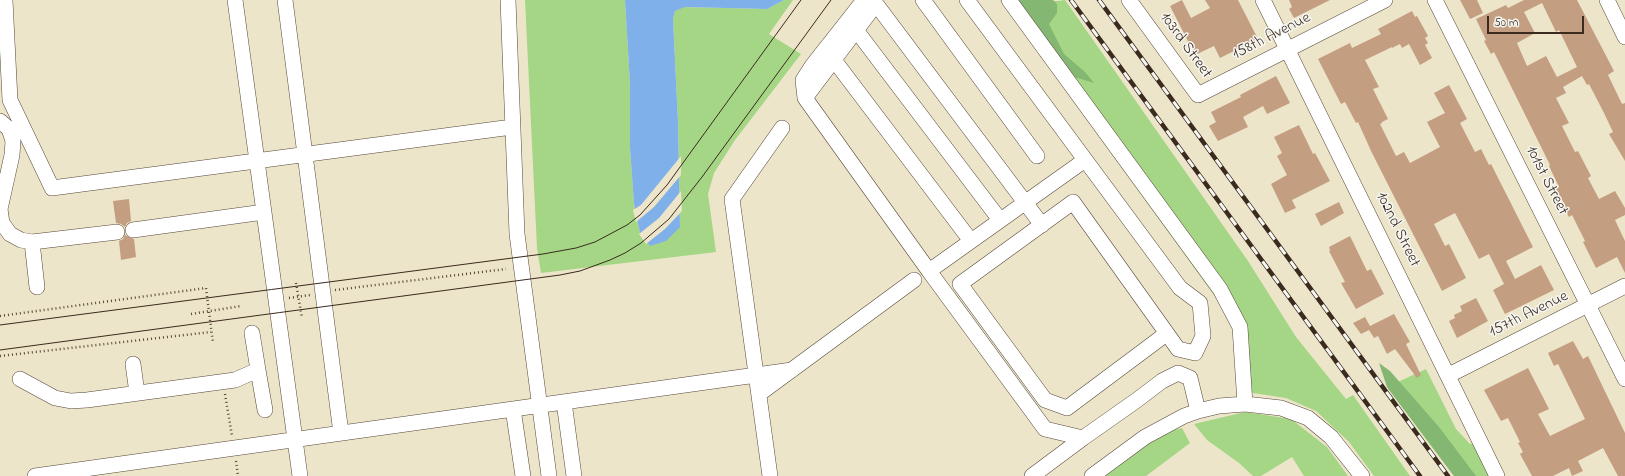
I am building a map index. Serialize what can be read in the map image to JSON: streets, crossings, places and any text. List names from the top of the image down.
{
  "streets": {
    "street": [
      "158th Avenue",
      "103rd Street",
      "101st Street",
      "102nd Street",
      "157th Avenue"
    ]
  },
  "crossings": [
    ["158th Avenue", "103rd Street"],
    ["158th Avenue", "102nd Street"],
    ["101st Street", "157th Avenue"],
    ["102nd Street", "157th Avenue"]
  ],
  "scale_bar": "50 m"
}
